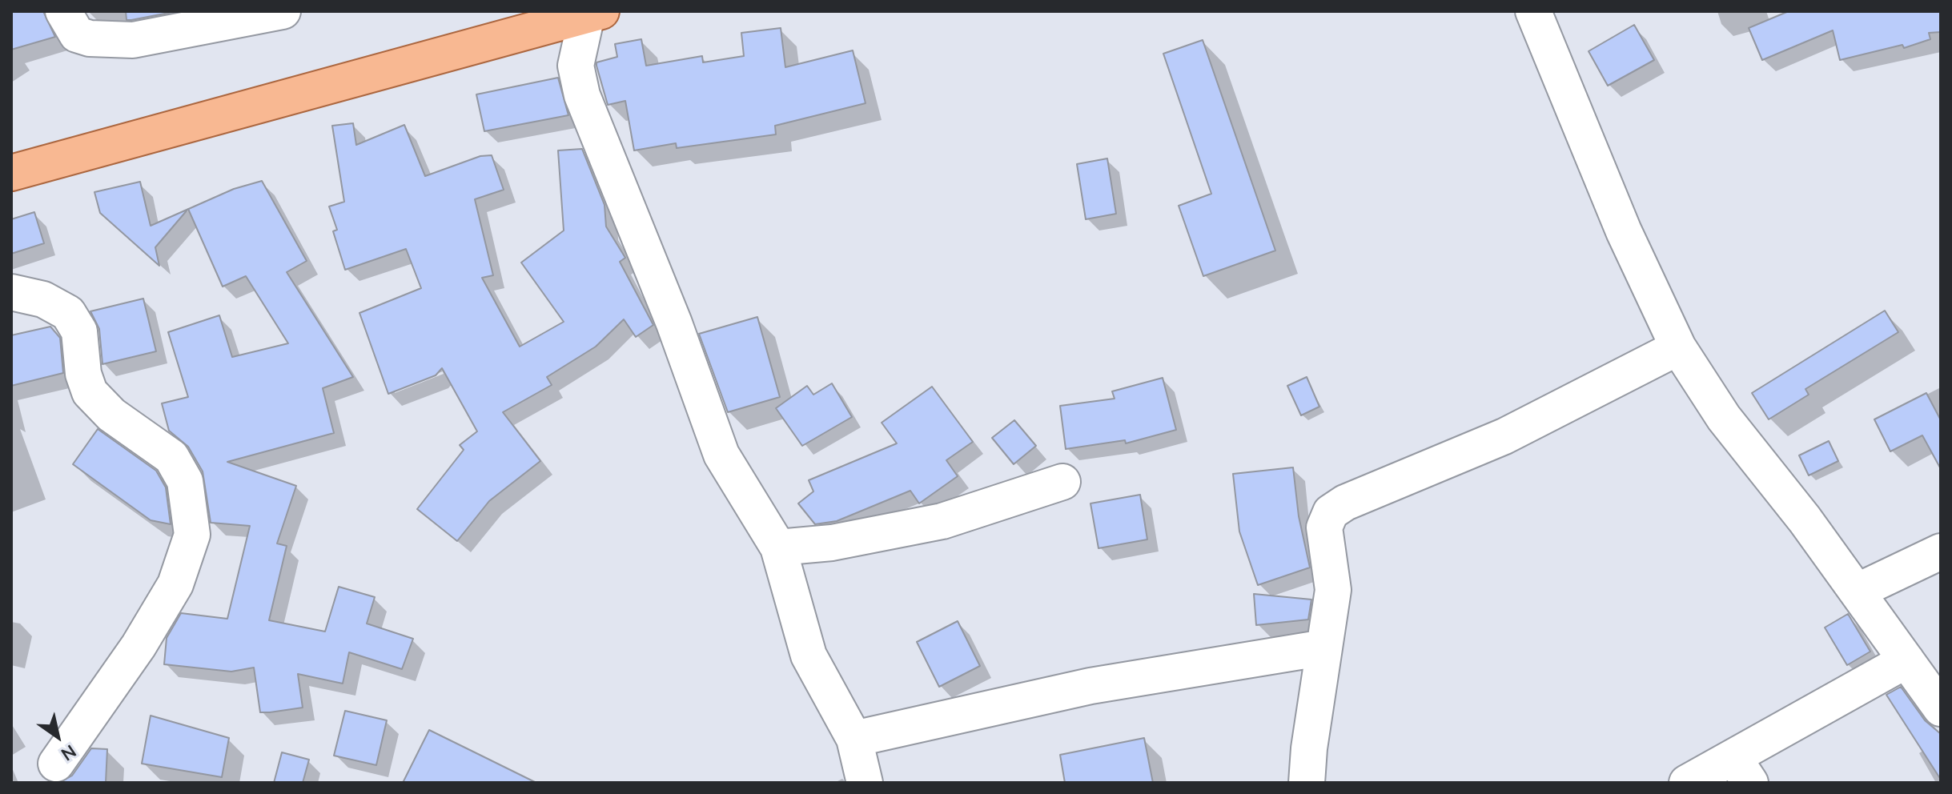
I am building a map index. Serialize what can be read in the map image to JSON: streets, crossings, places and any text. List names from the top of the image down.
{
  "north": "bottom right"
}
